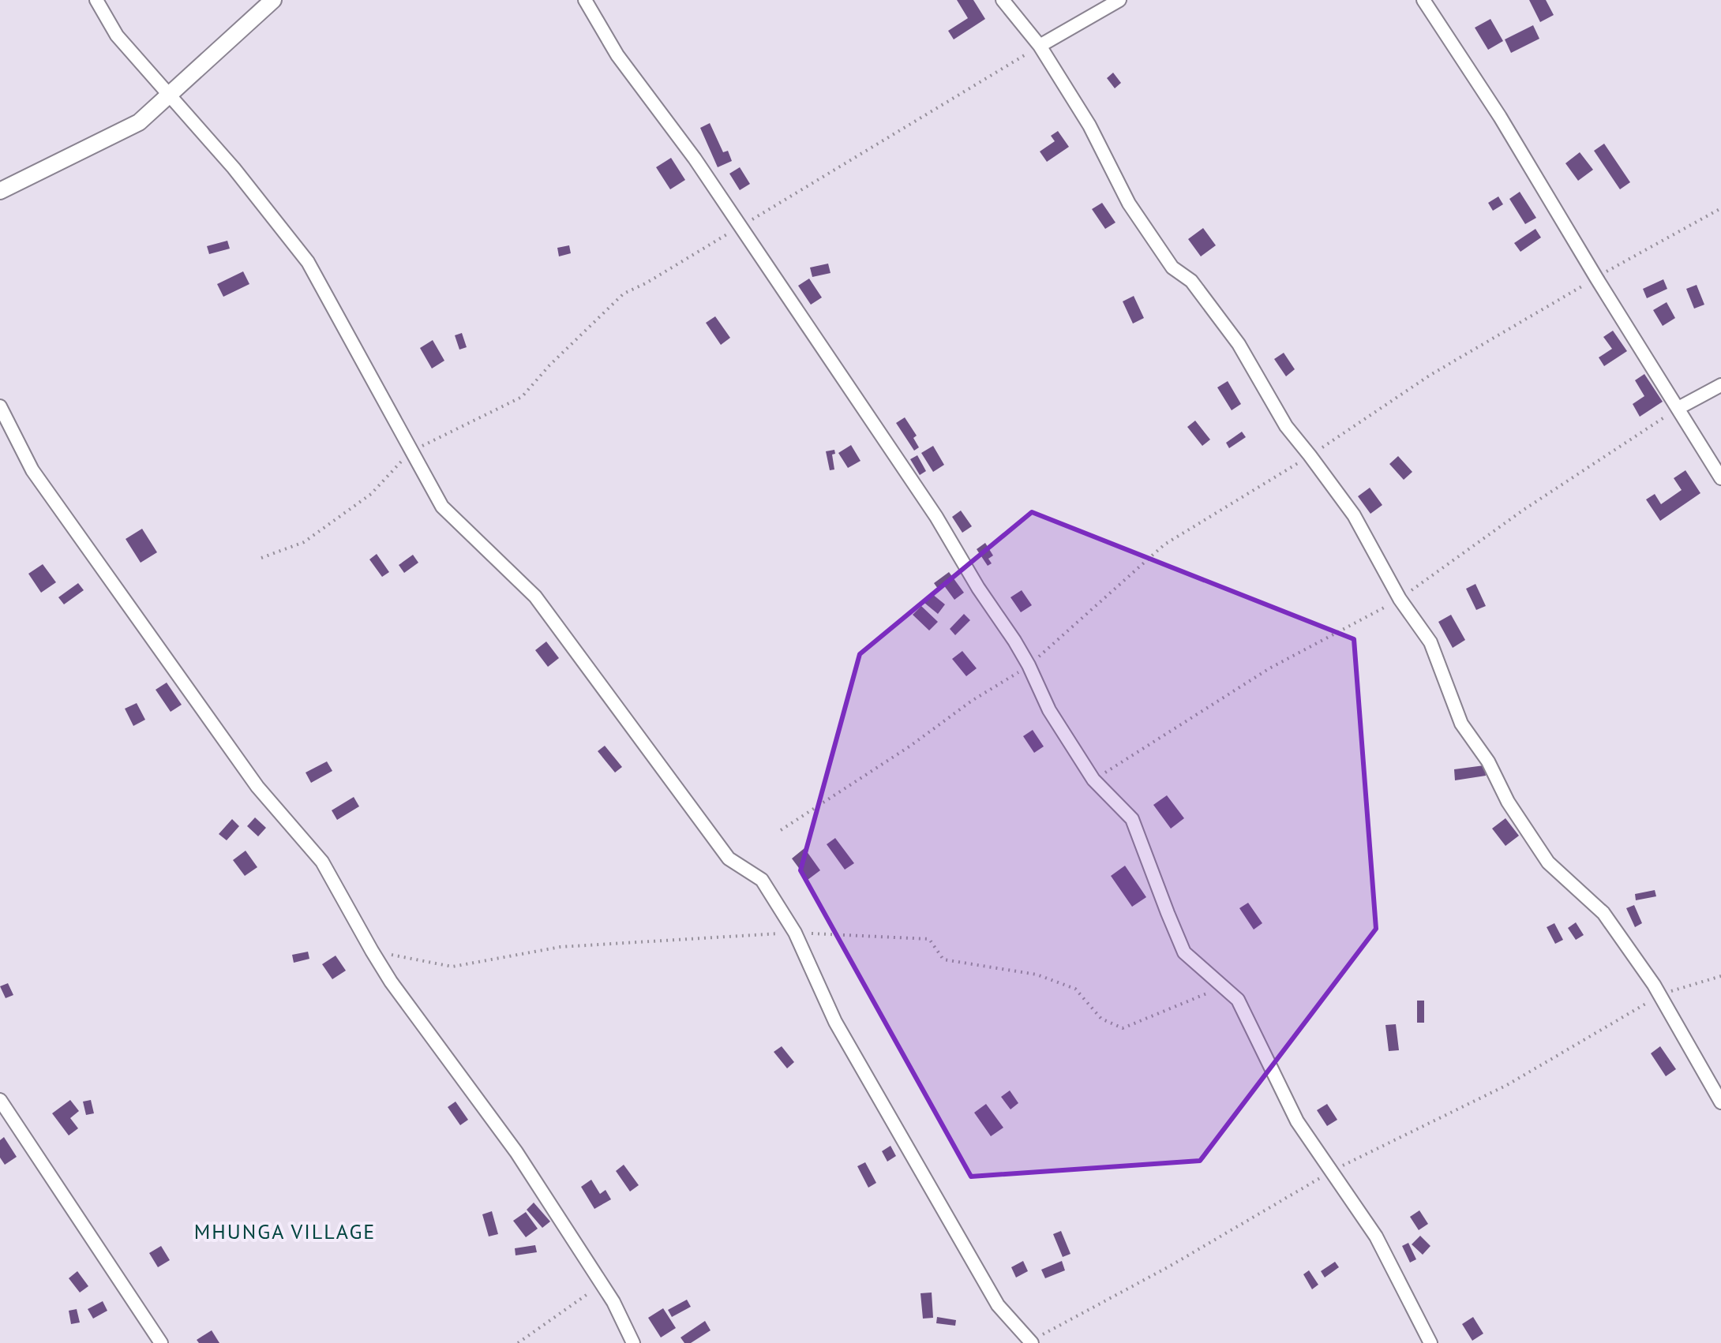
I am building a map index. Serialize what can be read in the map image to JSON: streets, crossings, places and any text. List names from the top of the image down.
{
  "districts": ["MHUNGA VILLAGE"]
}
